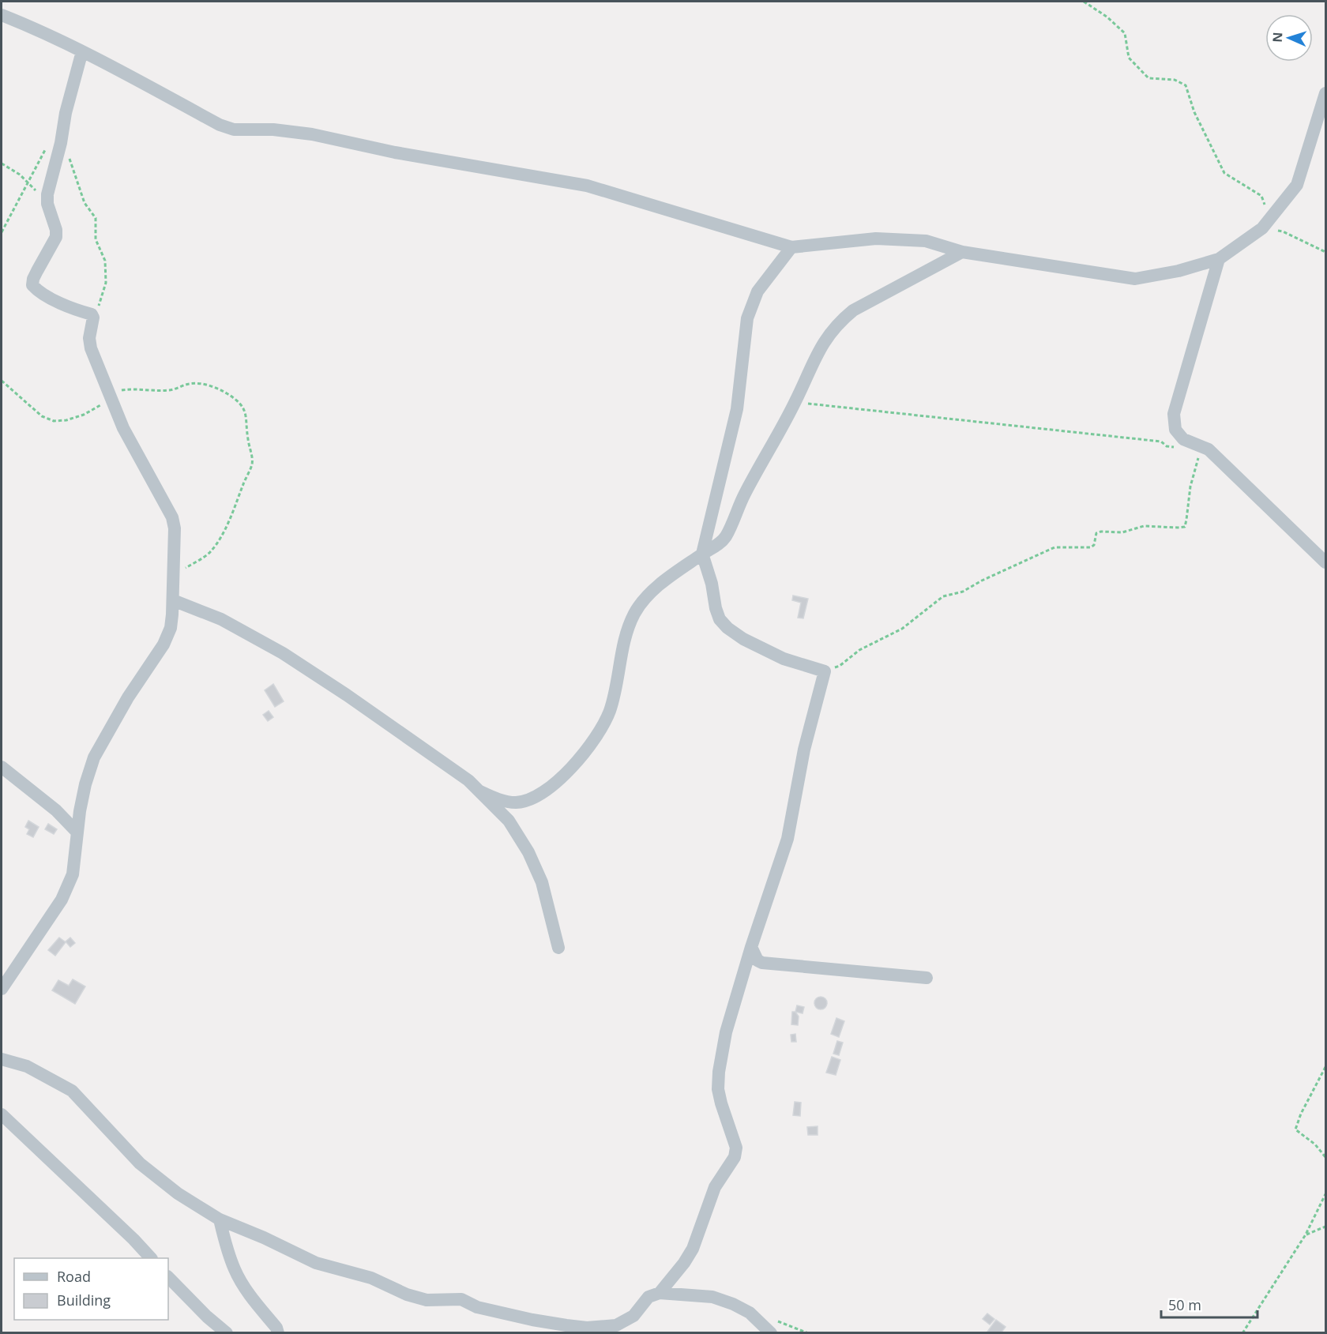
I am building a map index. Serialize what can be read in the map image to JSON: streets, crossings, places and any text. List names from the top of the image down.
{
  "legend": ["Road", "Building"],
  "scale_bar": "50 m",
  "north": "left"
}
